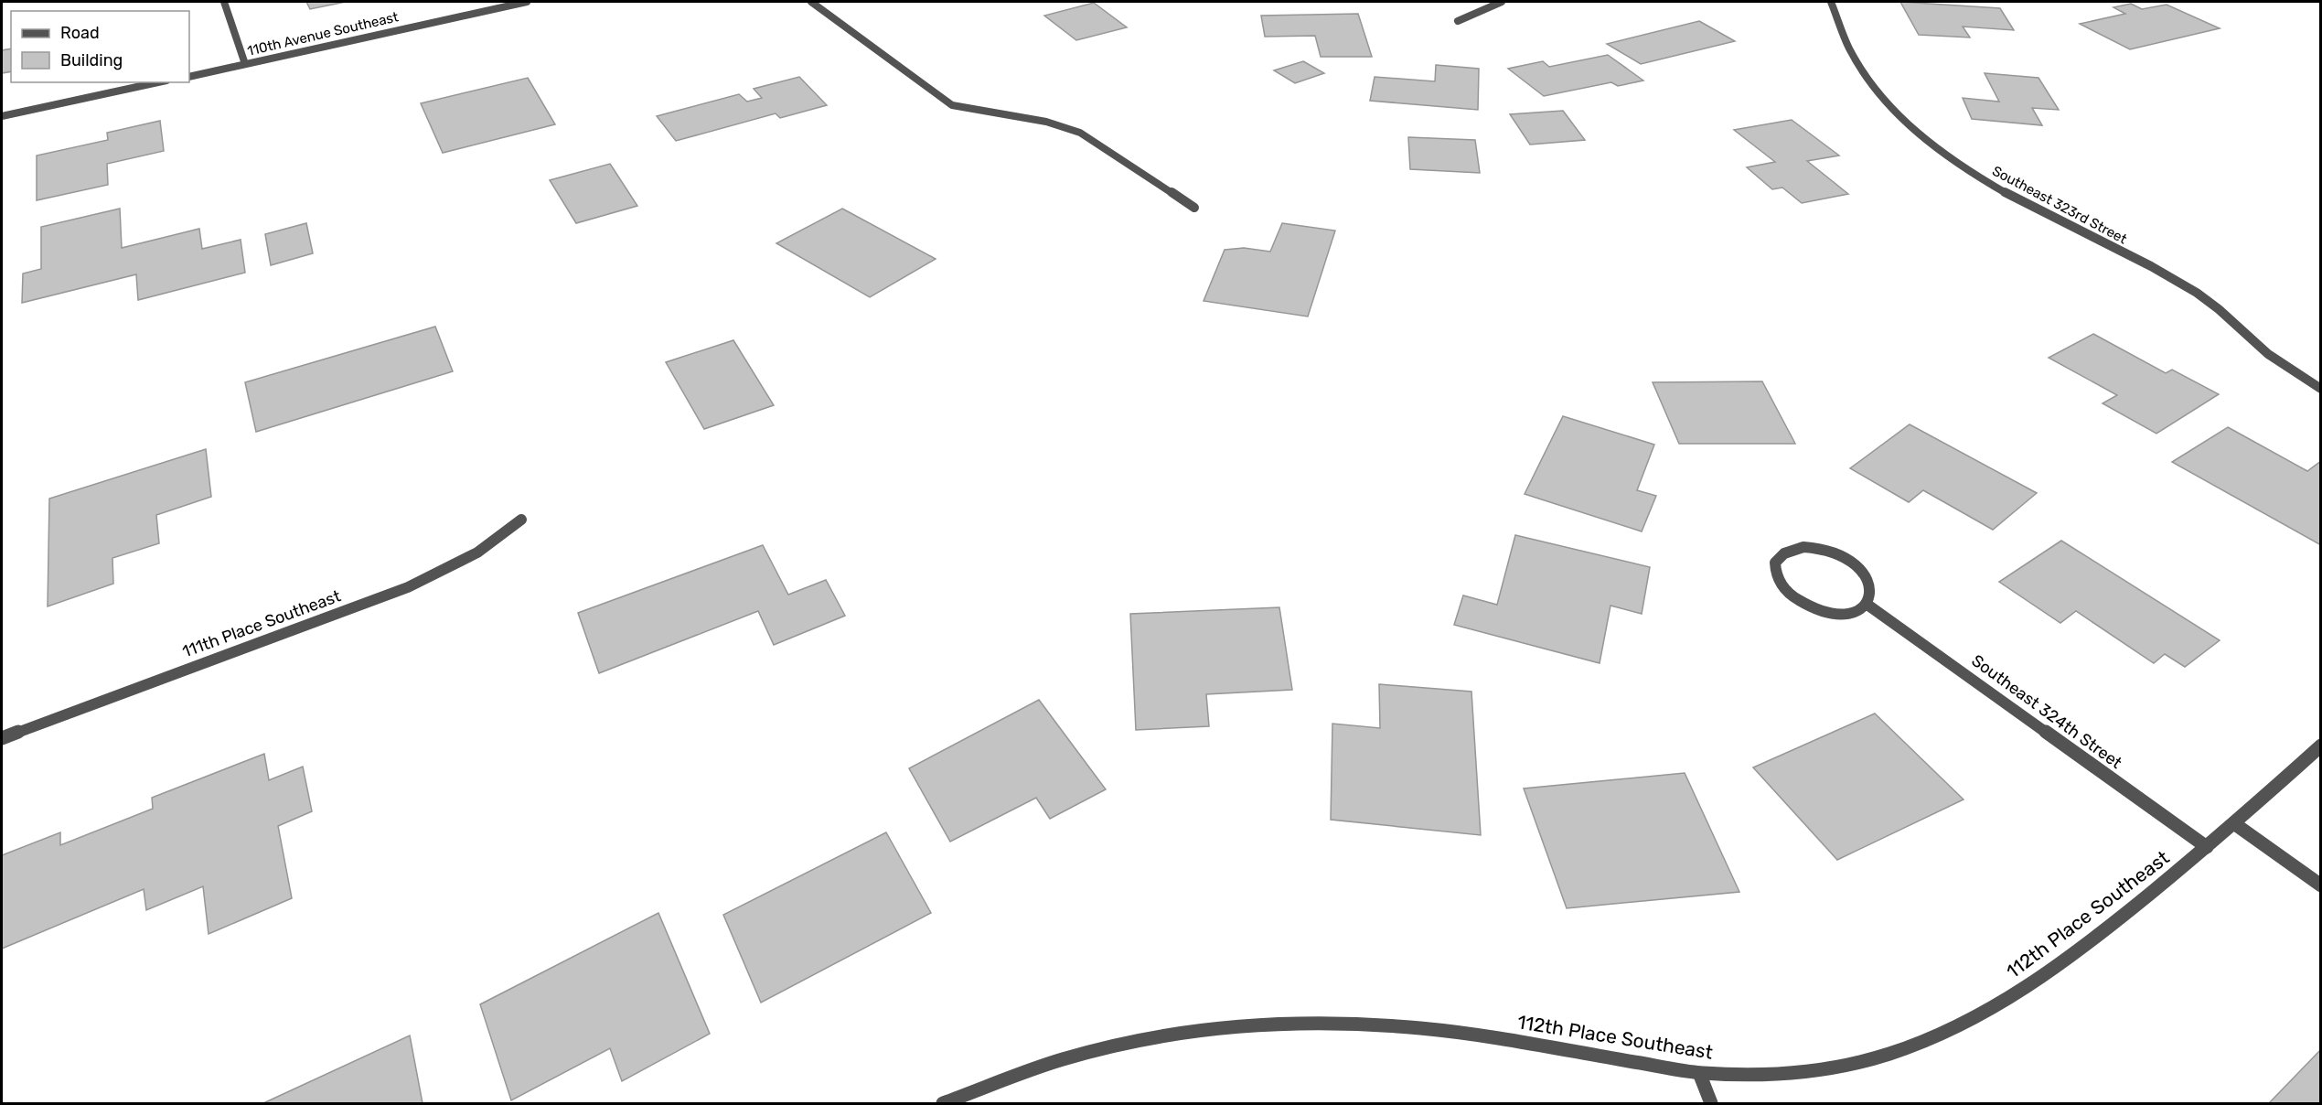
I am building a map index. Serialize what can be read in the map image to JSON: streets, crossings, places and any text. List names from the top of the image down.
{
  "streets": {
    "street": [
      "110th Avenue Southeast",
      "Southeast 323rd Street",
      "111th Place Southeast",
      "Southeast 324th Street",
      "112th Place Southeast"
    ]
  },
  "crossings": [
    ["Southeast 324th Street", "112th Place Southeast"]
  ],
  "legend": ["Road", "Building"]
}
